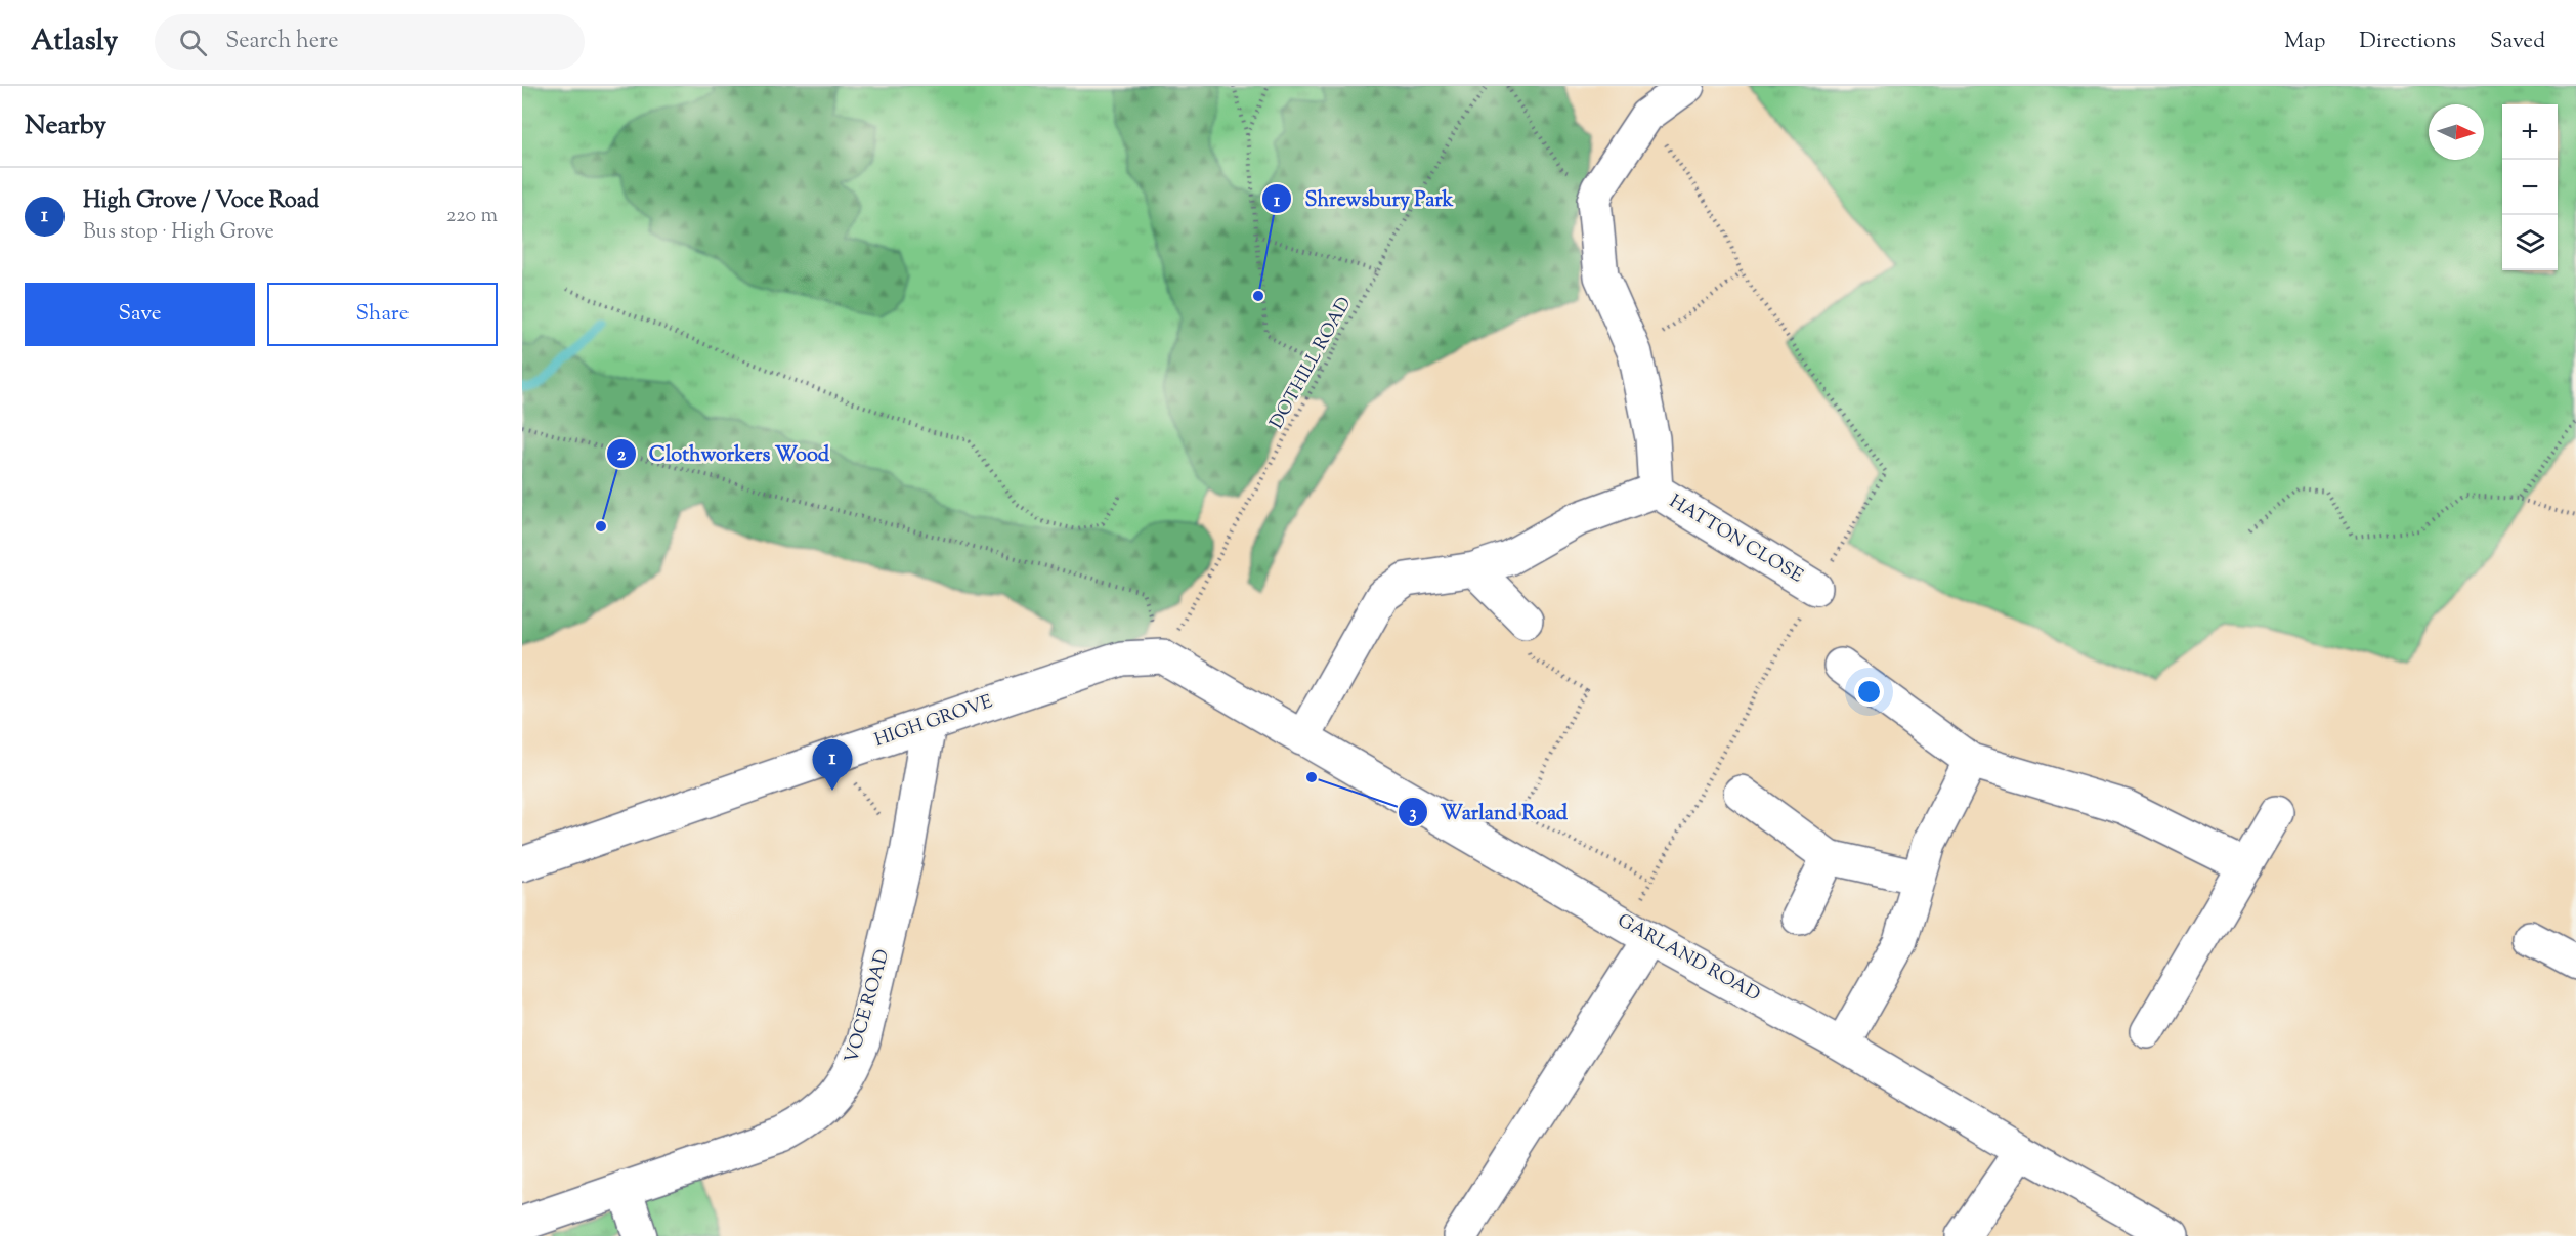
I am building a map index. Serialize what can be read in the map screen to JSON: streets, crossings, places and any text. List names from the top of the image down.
{
  "streets": {
    "street": [
      "HATTON CLOSE",
      "HIGH GROVE",
      "GARLAND ROAD",
      "VOCE ROAD"
    ],
    "path": ["DOTHILL ROAD"]
  },
  "crossings": [
    ["DOTHILL ROAD", "HIGH GROVE"],
    ["DOTHILL ROAD", "GARLAND ROAD"],
    ["HATTON CLOSE", "GARLAND ROAD"],
    ["HIGH GROVE", "GARLAND ROAD"],
    ["HIGH GROVE", "VOCE ROAD"]
  ],
  "places": ["Shrewsbury Park", "Clothworkers Wood", "Warland Road"],
  "north": "right",
  "page": {
    "header": "Atlasly",
    "search": "Search here",
    "nav": ["Map", "Directions", "Saved"],
    "heading": "Nearby",
    "map_buttons": ["+", "−"],
    "list": [
      {
        "mark": "1",
        "name": "High Grove / Voce Road",
        "note": "Bus stop · High Grove",
        "value": "220 m"
      }
    ],
    "buttons": ["Save", "Share"],
    "pins": "1"
  }
}
